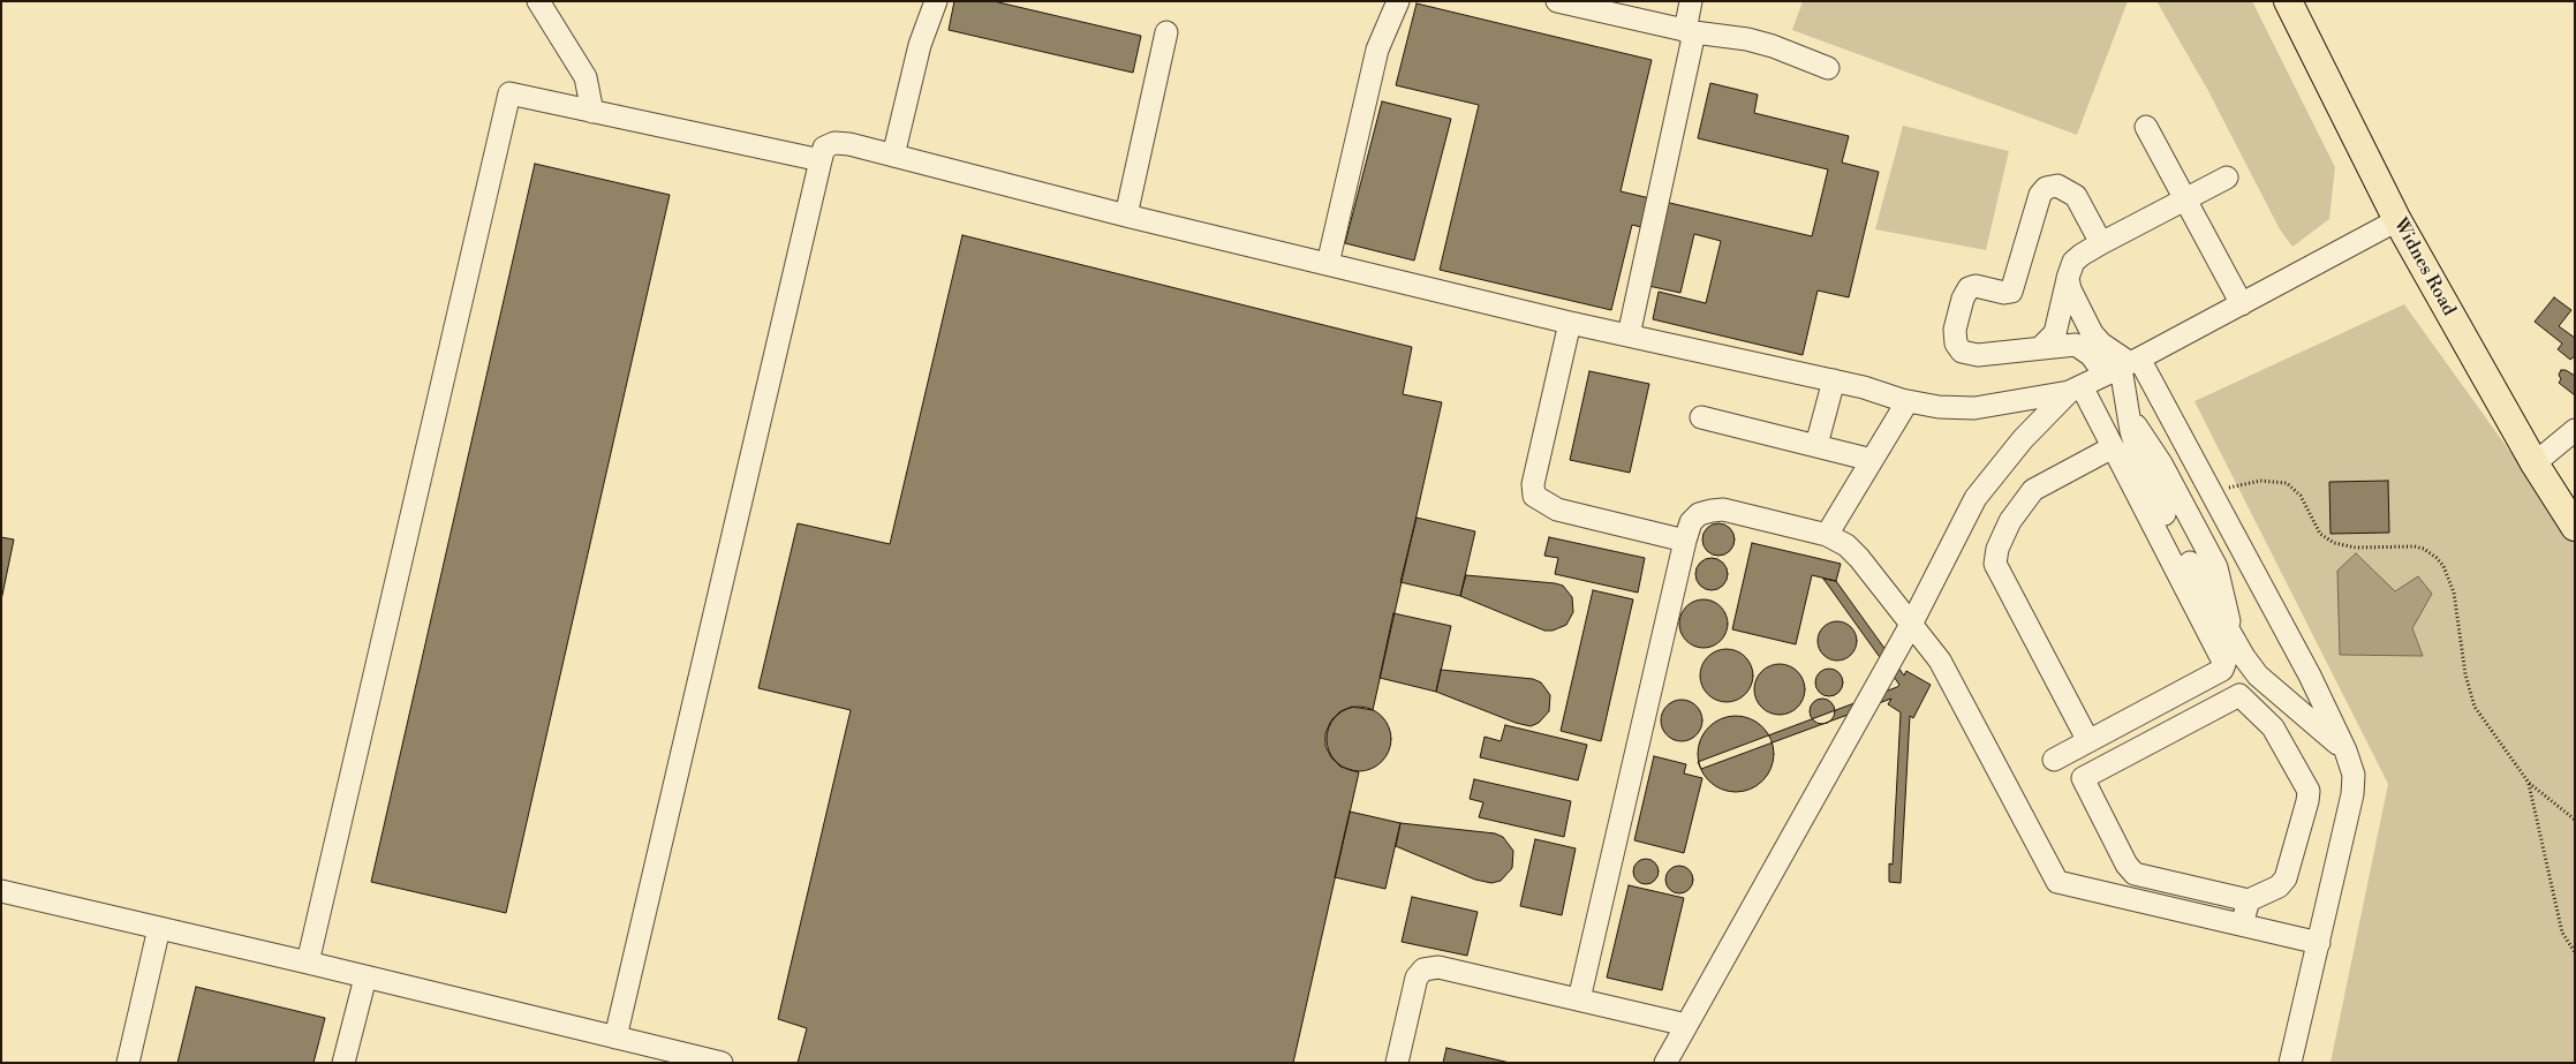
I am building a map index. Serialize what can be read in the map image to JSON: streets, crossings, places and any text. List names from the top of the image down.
{
  "streets": {
    "main road": ["Widnes Road"]
  }
}
